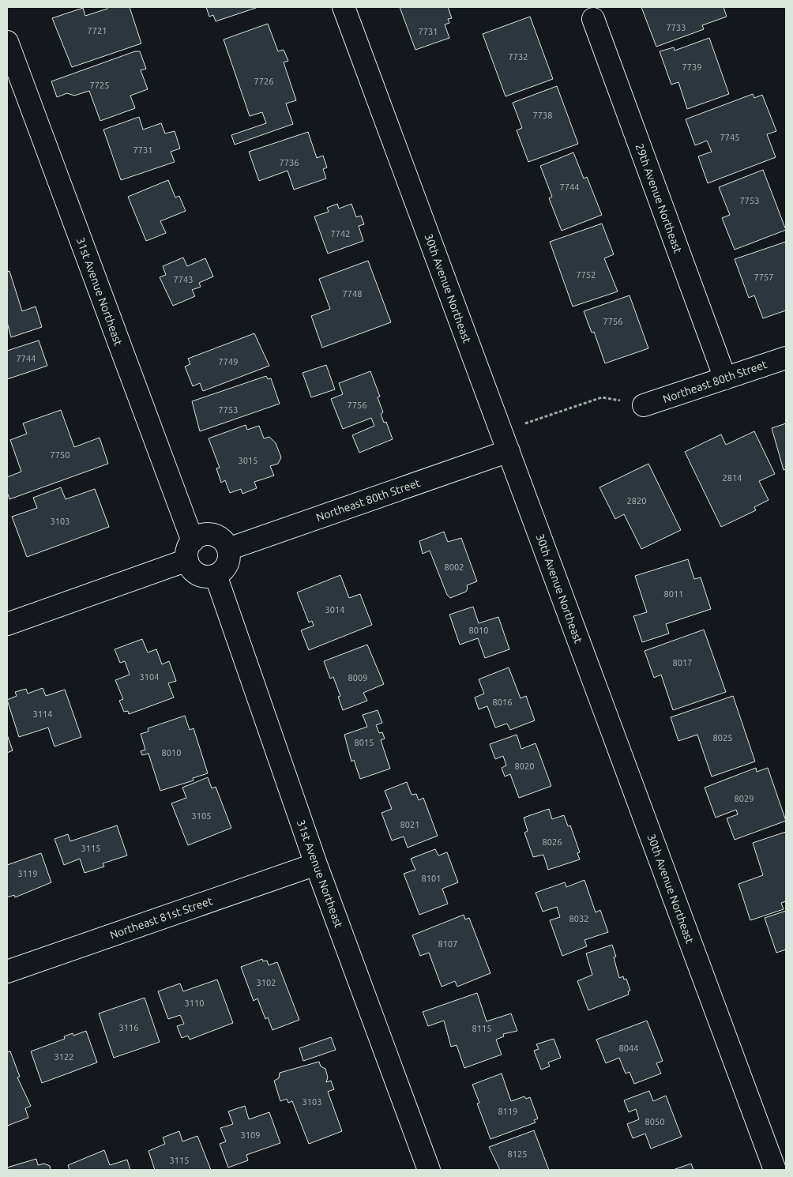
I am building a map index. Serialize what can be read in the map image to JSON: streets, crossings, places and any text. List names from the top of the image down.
{
  "streets": {
    "street": [
      "29th Avenue Northeast",
      "30th Avenue Northeast",
      "31st Avenue Northeast",
      "Northeast 80th Street",
      "Northeast 81st Street"
    ]
  },
  "crossings": [
    ["29th Avenue Northeast", "Northeast 80th Street"],
    ["30th Avenue Northeast", "Northeast 80th Street"],
    ["31st Avenue Northeast", "Northeast 80th Street"],
    ["31st Avenue Northeast", "Northeast 81st Street"]
  ],
  "house_numbers": [
    "7733",
    "7721",
    "7731",
    "7732",
    "7739",
    "7726",
    "7725",
    "7738",
    "7745",
    "7731",
    "7736",
    "7744",
    "7753",
    "7742",
    "7752",
    "7757",
    "7743",
    "7748",
    "7756",
    "7744",
    "7749",
    "7756",
    "7753",
    "7750",
    "3015",
    "2814",
    "2820",
    "3103",
    "8002",
    "8011",
    "3014",
    "8010",
    "8017",
    "3104",
    "8009",
    "8016",
    "3114",
    "8025",
    "8015",
    "8010",
    "8020",
    "8029",
    "3105",
    "8021",
    "8026",
    "3115",
    "3119",
    "8101",
    "8032",
    "8107",
    "3102",
    "3110",
    "3116",
    "8115",
    "8044",
    "3122",
    "3103",
    "8119",
    "8050",
    "3109",
    "8125",
    "3115"
  ]
}
